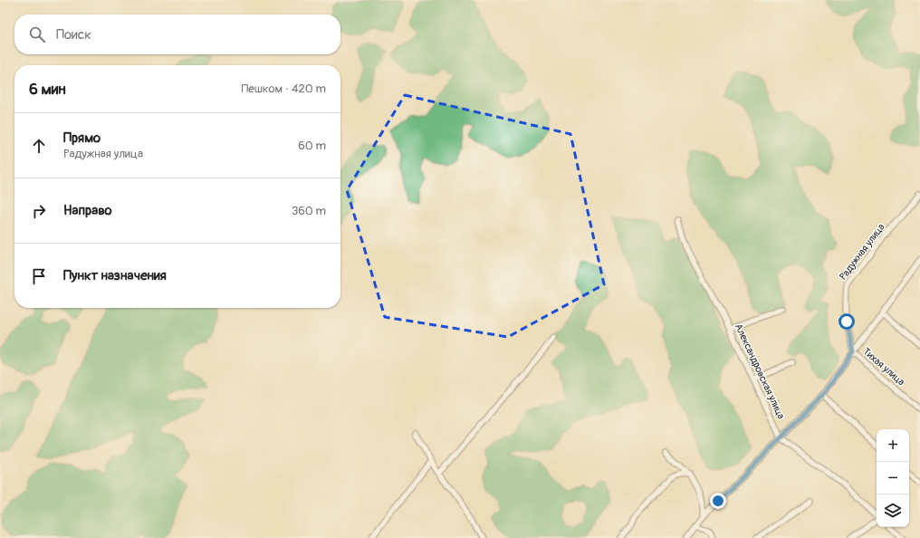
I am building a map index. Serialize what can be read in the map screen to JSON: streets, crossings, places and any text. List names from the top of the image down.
{
  "streets": {
    "street": ["Радужная улица", "Тихая улица", "Александровская улица"]
  },
  "crossings": [
    ["Радужная улица", "Тихая улица"]
  ],
  "page": {
    "search": "Поиск",
    "heading": ["6 мин", "Пешком · 420 m"],
    "list": [
      ["Прямо", "Радужная улица", "60 m"],
      ["Направо", "360 m"],
      "Пункт назначения"
    ],
    "map_buttons": ["+", "−"]
  }
}
